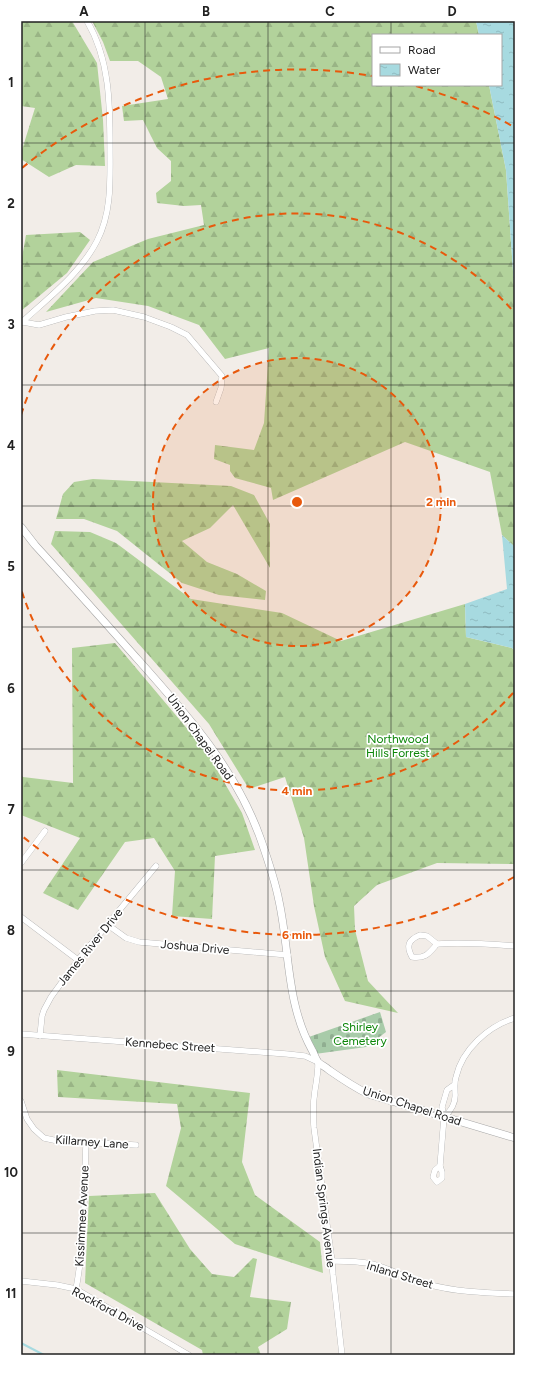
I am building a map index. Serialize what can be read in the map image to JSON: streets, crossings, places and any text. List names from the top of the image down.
{
  "streets": {
    "street": [
      "Union Chapel Road",
      "James River Drive",
      "Joshua Drive",
      "Kennebec Street",
      "Killarney Lane",
      "Indian Springs Avenue",
      "Kissimmee Avenue",
      "Inland Street",
      "Rockford Drive"
    ]
  },
  "crossings": [
    ["Union Chapel Road", "Joshua Drive"],
    ["Union Chapel Road", "Kennebec Street"],
    ["Union Chapel Road", "Indian Springs Avenue"],
    ["James River Drive", "Joshua Drive"],
    ["James River Drive", "Kennebec Street"],
    ["Kennebec Street", "Indian Springs Avenue"],
    ["Killarney Lane", "Kissimmee Avenue"],
    ["Indian Springs Avenue", "Inland Street"],
    ["Kissimmee Avenue", "Rockford Drive"]
  ],
  "parks": ["Northwood Hills Forrest", "Shirley Cemetery"],
  "legend": ["Road", "Water"],
  "grid": {
    "columns": [
      "A",
      "B",
      "C",
      "D"
    ],
    "rows": [
      "1",
      "2",
      "3",
      "4",
      "5",
      "6",
      "7",
      "8",
      "9",
      "10",
      "11"
    ]
  },
  "rings": ["2 min", "4 min", "6 min"]
}
